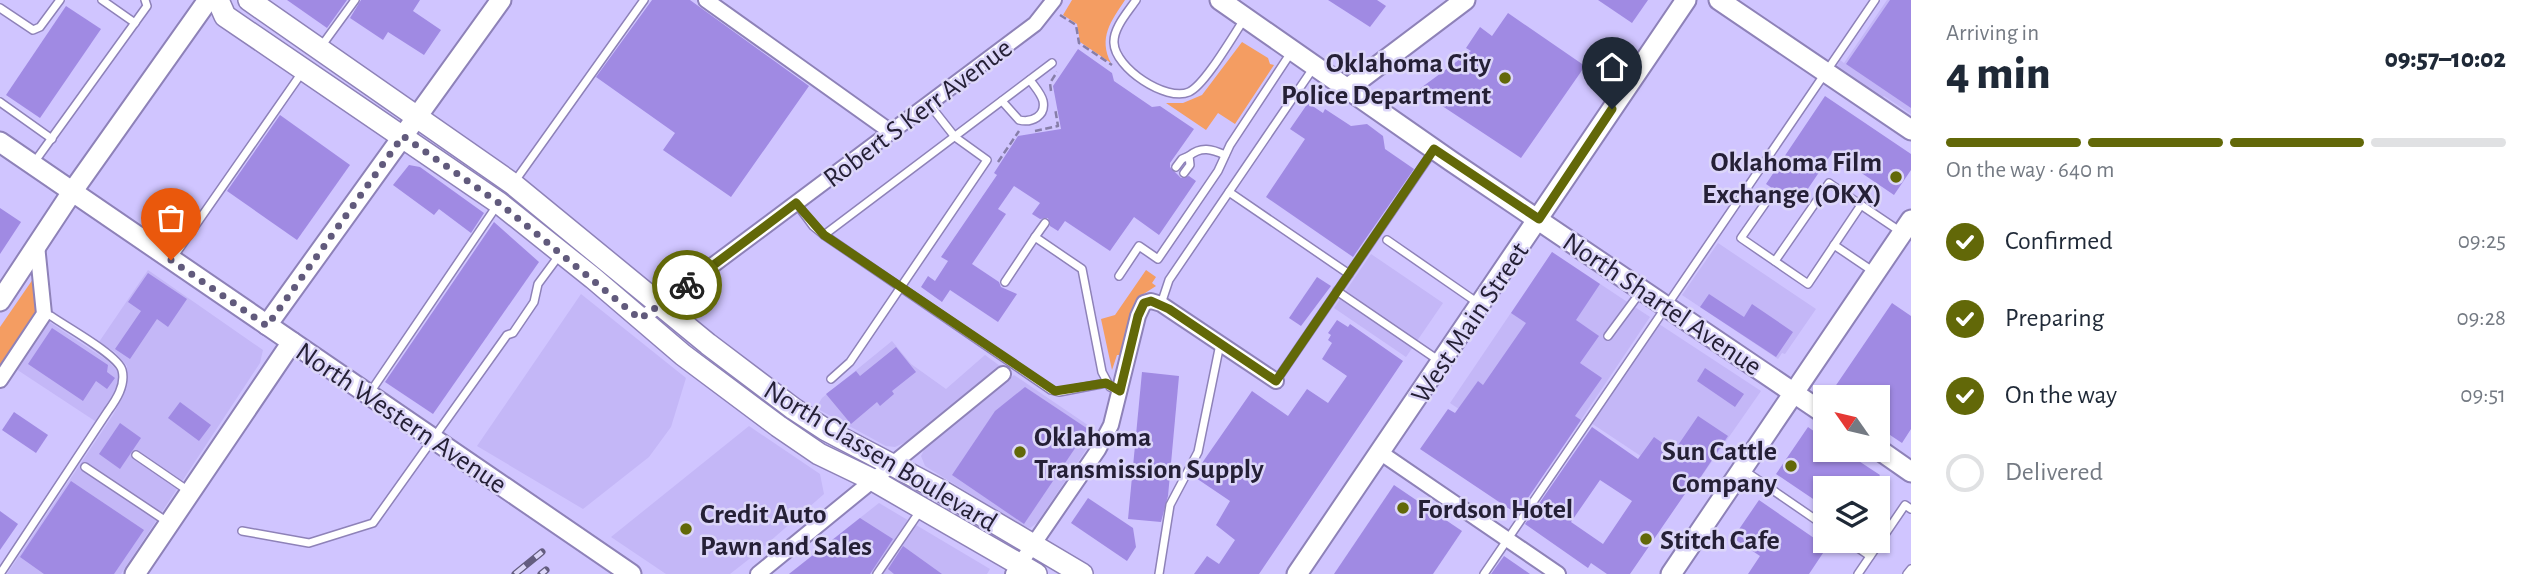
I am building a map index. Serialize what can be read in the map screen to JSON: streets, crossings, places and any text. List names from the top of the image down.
{
  "streets": {
    "main road": [
      "North Shartel Avenue",
      "West Main Street",
      "North Western Avenue",
      "North Classen Boulevard"
    ],
    "street": ["Robert S Kerr Avenue"]
  },
  "crossings": [
    ["Robert S Kerr Avenue", "North Classen Boulevard"],
    ["North Shartel Avenue", "West Main Street"]
  ],
  "places": [
    "Oklahoma City Police Department",
    "Oklahoma Film Exchange (OKX)",
    "Oklahoma Transmission Supply",
    "Sun Cattle Company",
    "Fordson Hotel",
    "Credit Auto Pawn and Sales",
    "Stitch Cafe"
  ],
  "north": "top left",
  "page": {
    "heading": ["4 min", "Arriving in", "09:57–10:02"],
    "bar": "On the way · 640 m",
    "list": [
      ["Confirmed", "09:25"],
      ["Preparing", "09:28"],
      ["On the way", "09:51"],
      "Delivered"
    ]
  }
}
